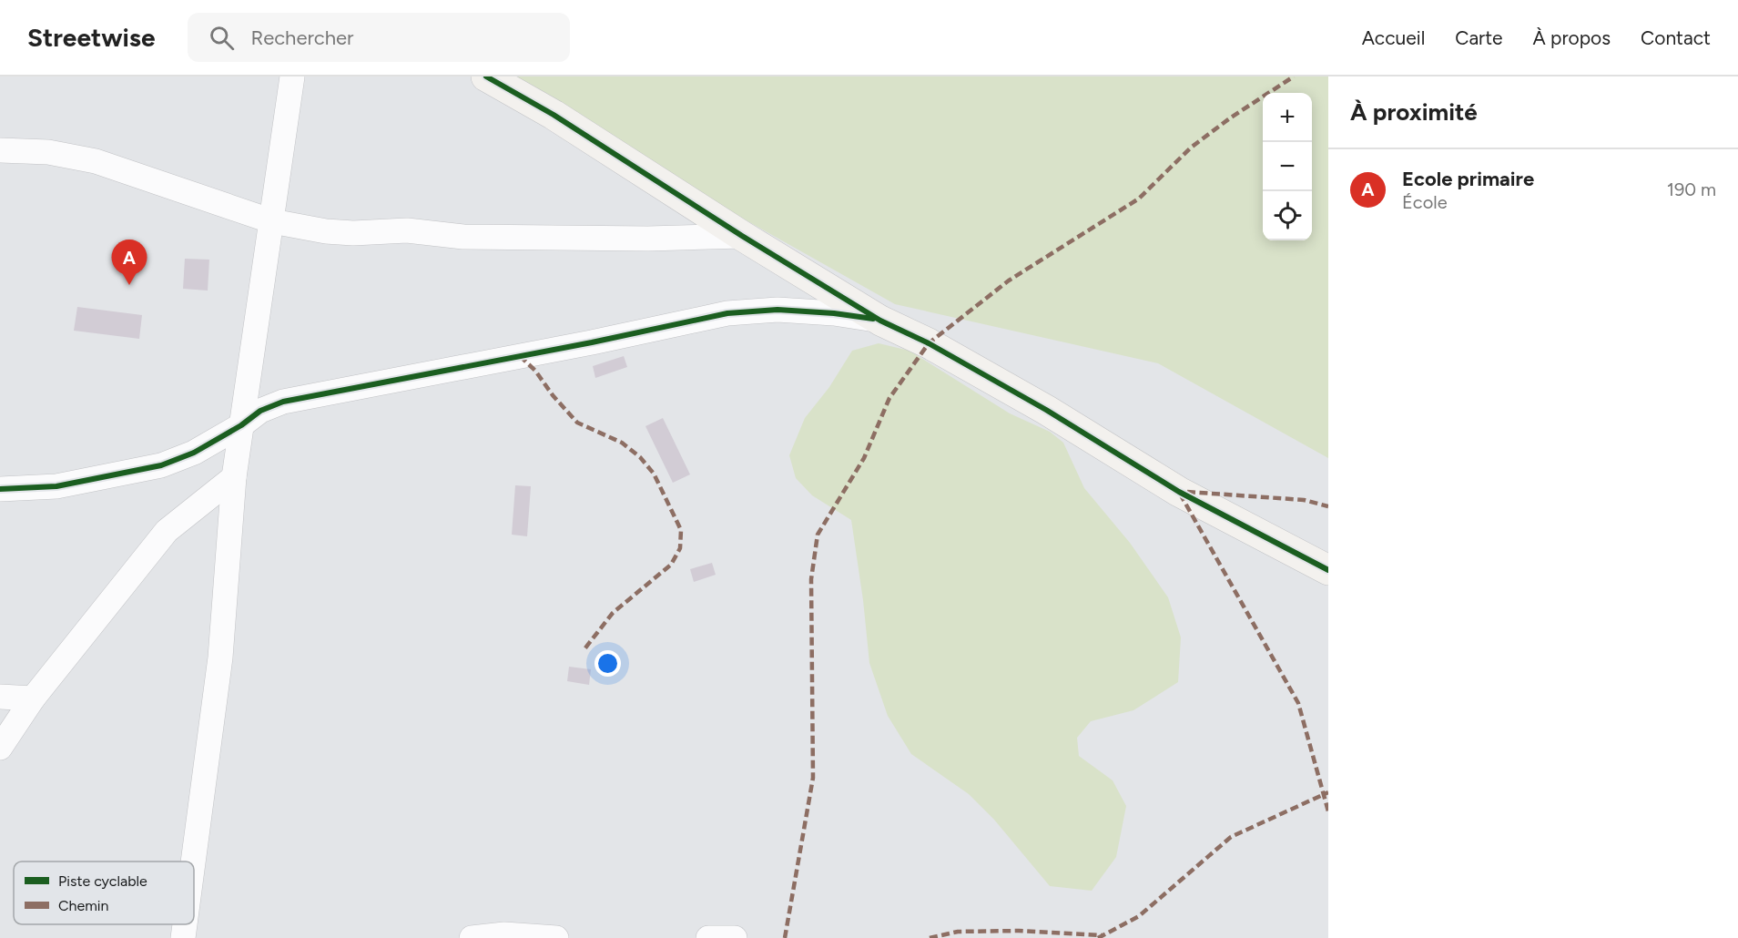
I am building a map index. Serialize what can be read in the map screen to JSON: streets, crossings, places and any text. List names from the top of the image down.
{
  "legend": ["Piste cyclable", "Chemin"],
  "page": {
    "header": "Streetwise",
    "search": "Rechercher",
    "nav": [
      "Accueil",
      "Carte",
      "À propos",
      "Contact"
    ],
    "heading": "À proximité",
    "map_buttons": ["+", "−"],
    "list": [
      {
        "mark": "A",
        "name": "Ecole primaire",
        "note": "École",
        "value": "190 m"
      }
    ],
    "pins": "A"
  }
}
